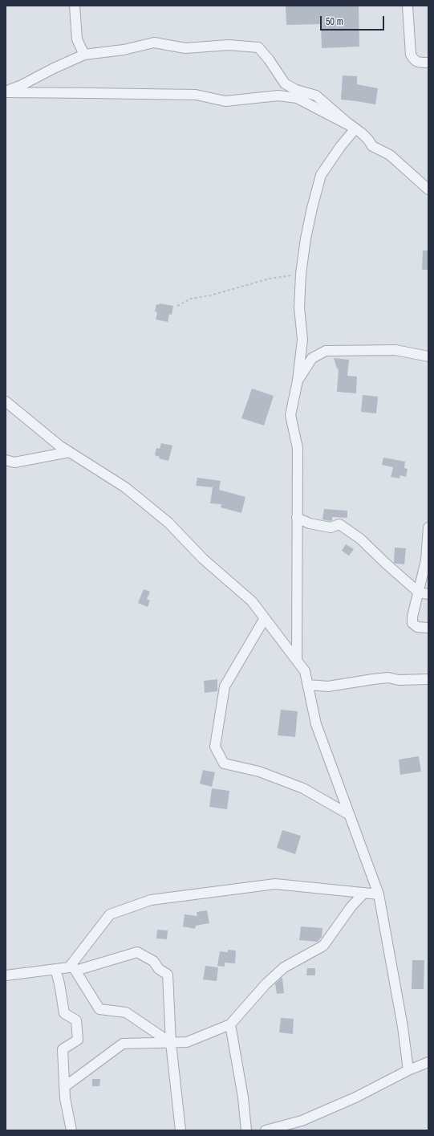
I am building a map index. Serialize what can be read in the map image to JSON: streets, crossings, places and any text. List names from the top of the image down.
{
  "scale_bar": "50 m"
}
